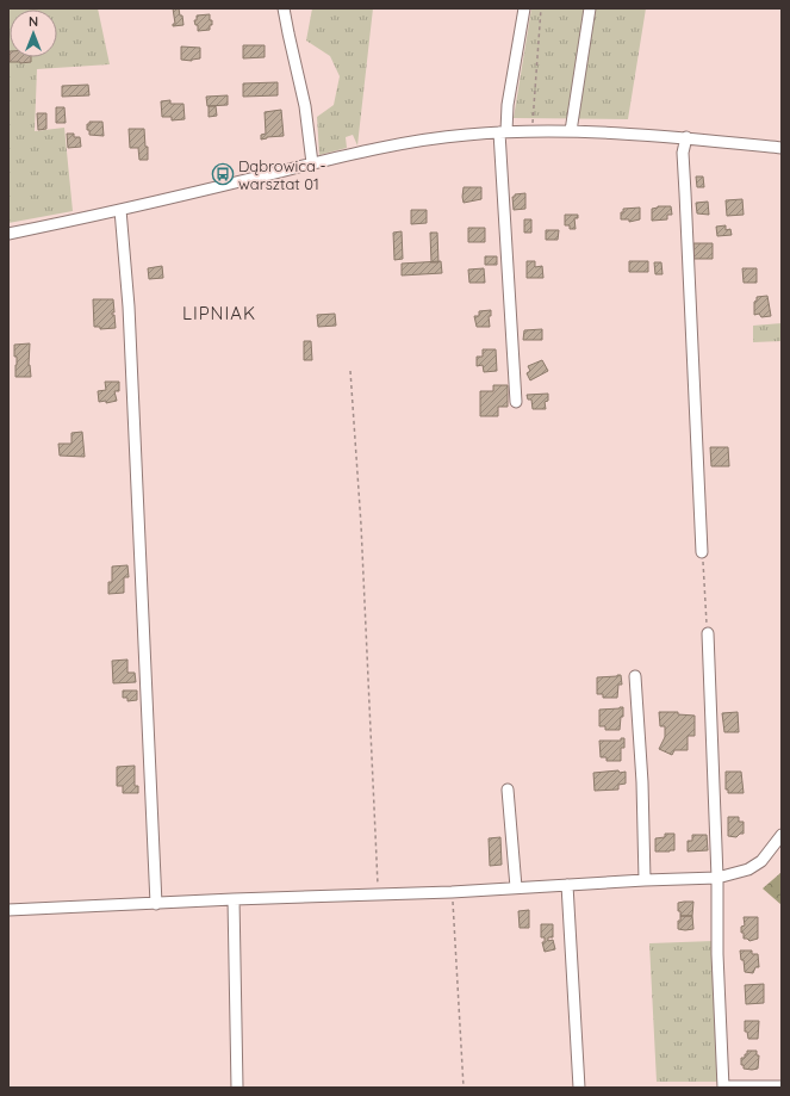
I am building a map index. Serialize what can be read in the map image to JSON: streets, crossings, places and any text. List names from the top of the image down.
{
  "districts": ["LIPNIAK"],
  "places": {
    "bus stop": ["Dąbrowica - warsztat 01"]
  },
  "north": "top"
}
